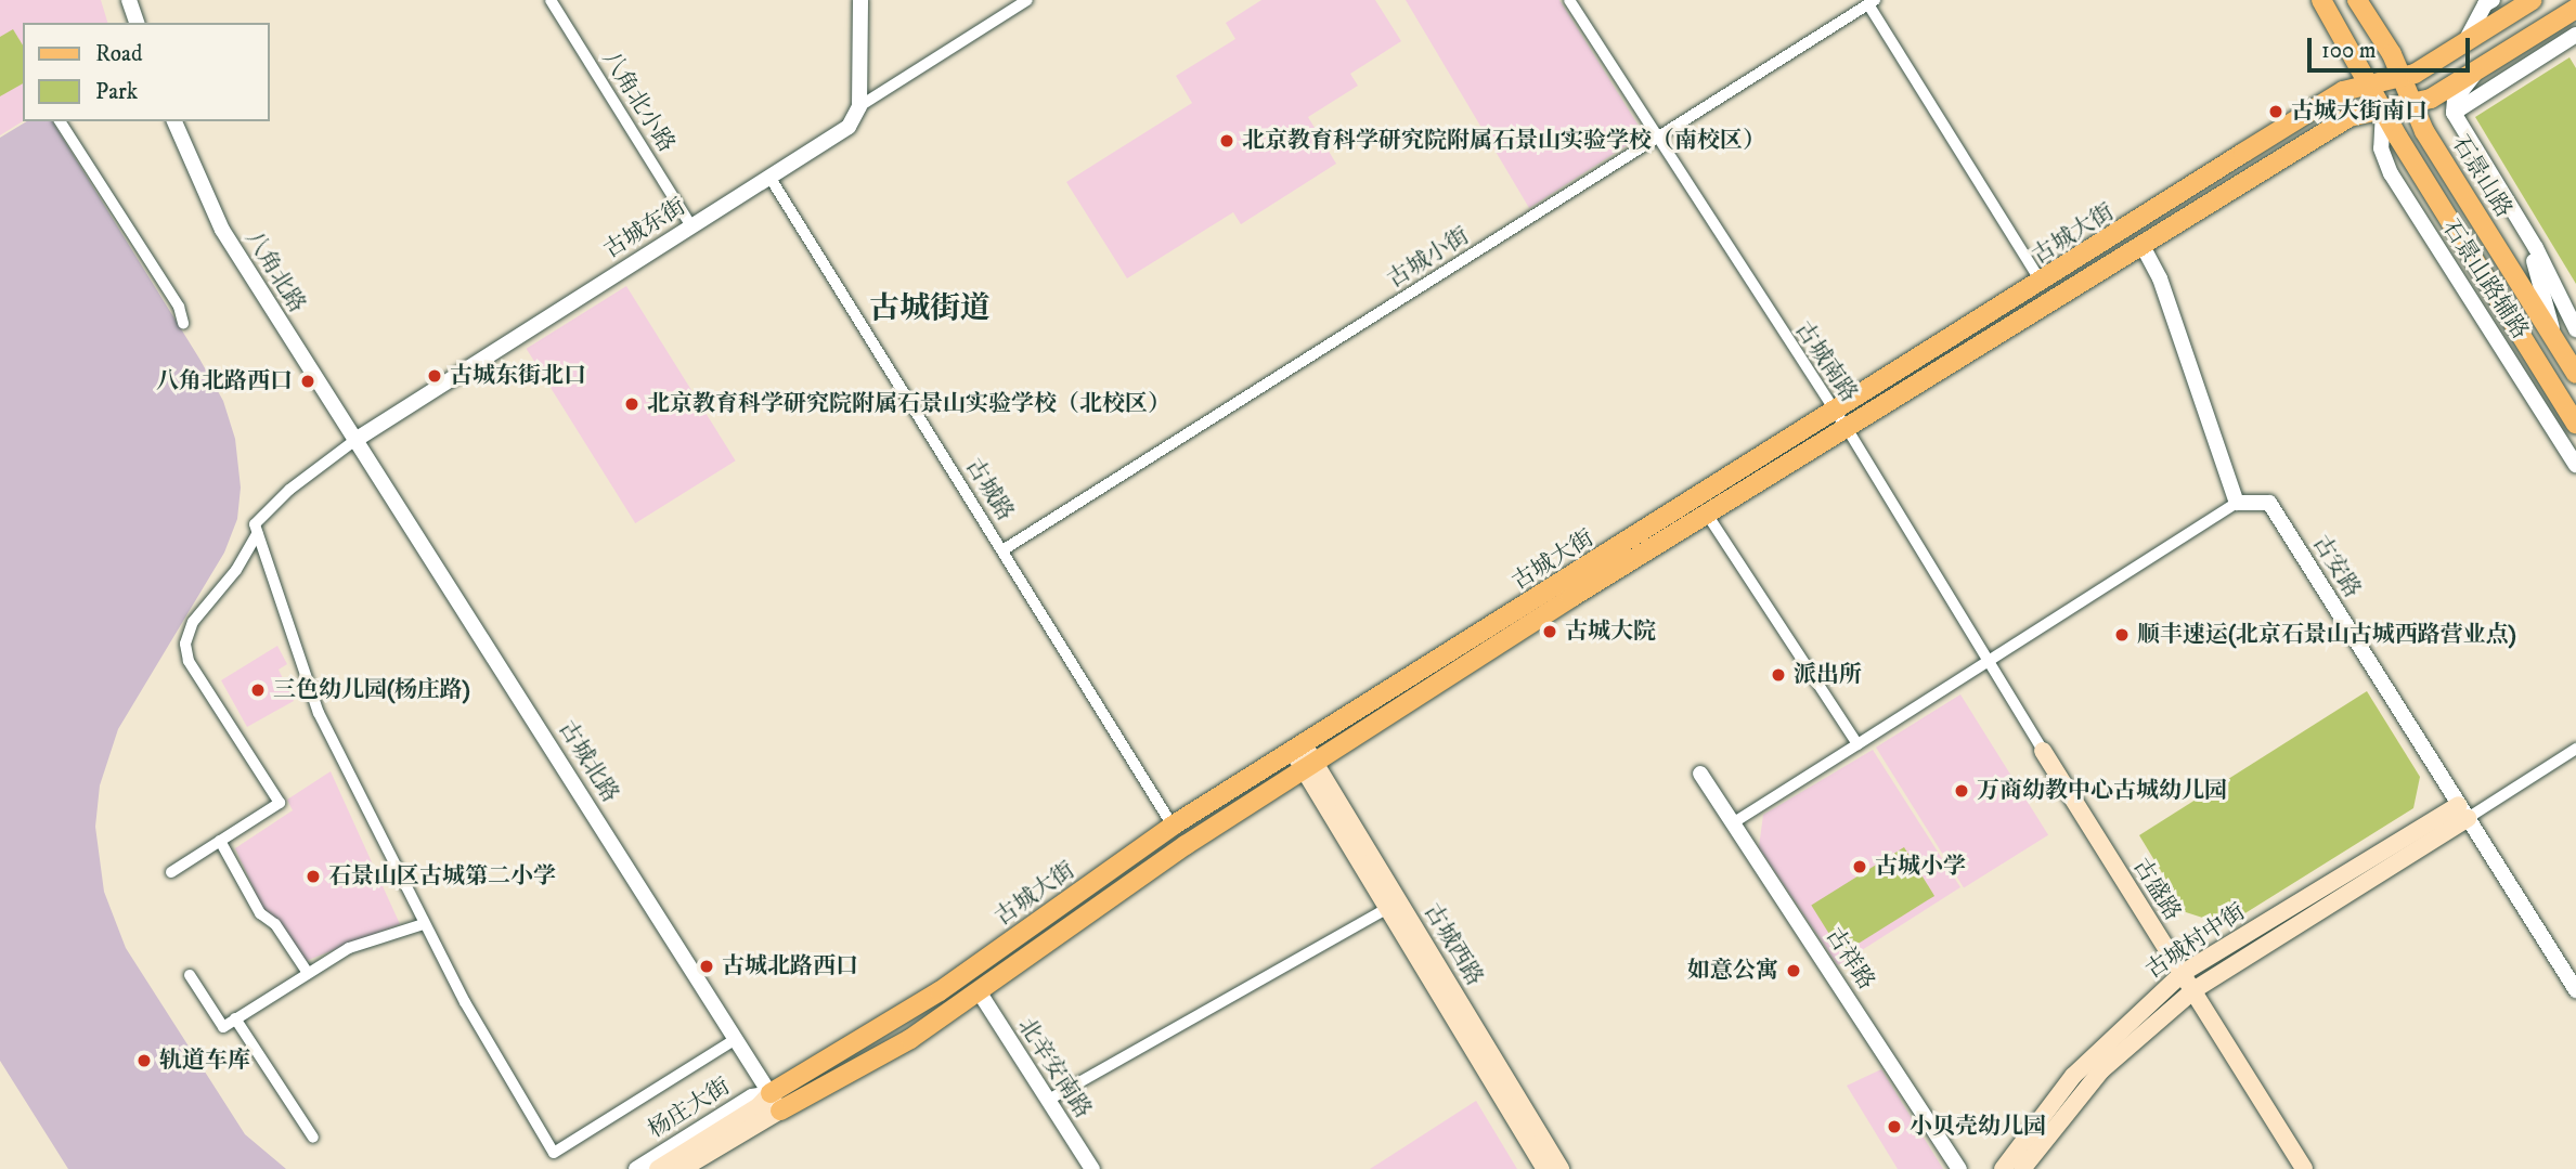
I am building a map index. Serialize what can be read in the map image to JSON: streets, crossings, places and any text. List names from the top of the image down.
{
  "streets": {
    "main road": [
      "石景山路",
      "古城大街",
      "古盛路",
      "古城村中街",
      "古城西路",
      "杨庄大街"
    ],
    "street": [
      "八角北小路",
      "古城东街",
      "古城小街",
      "八角北路",
      "石景山路辅路",
      "古城南路",
      "古城路",
      "古安路",
      "古城北路",
      "古祥路",
      "北辛安南路"
    ]
  },
  "crossings": [
    ["八角北小路", "古城东街"],
    ["石景山路", "古城大街"],
    ["古城东街", "八角北路"],
    ["古城东街", "古城路"],
    ["古城东街", "古城北路"],
    ["古城大街", "石景山路辅路"],
    ["古城大街", "古城南路"],
    ["古城大街", "古城路"],
    ["古城大街", "古城北路"],
    ["古城大街", "古城西路"],
    ["古城大街", "北辛安南路"],
    ["古城大街", "杨庄大街"],
    ["古城小街", "古城南路"],
    ["古城小街", "古城路"],
    ["八角北路", "古城北路"],
    ["古城南路", "古盛路"],
    ["古安路", "古城村中街"],
    ["古城北路", "杨庄大街"],
    ["古盛路", "古城村中街"]
  ],
  "districts": ["古城街道"],
  "places": [
    "古城大街南口",
    "北京教育科学研究院附属石景山实验学校（南校区）",
    "古城东街北口",
    "八角北路西口",
    "北京教育科学研究院附属石景山实验学校（北校区）",
    "古城大院",
    "顺丰速运(北京石景山古城西路营业点)",
    "派出所",
    "三色幼儿园(杨庄路)",
    "万商幼教中心古城幼儿园",
    "古城小学",
    "石景山区古城第二小学",
    "古城北路西口",
    "如意公寓",
    "轨道车库",
    "小贝壳幼儿园"
  ],
  "legend": ["Road", "Park"],
  "scale_bar": "100 m"
}
